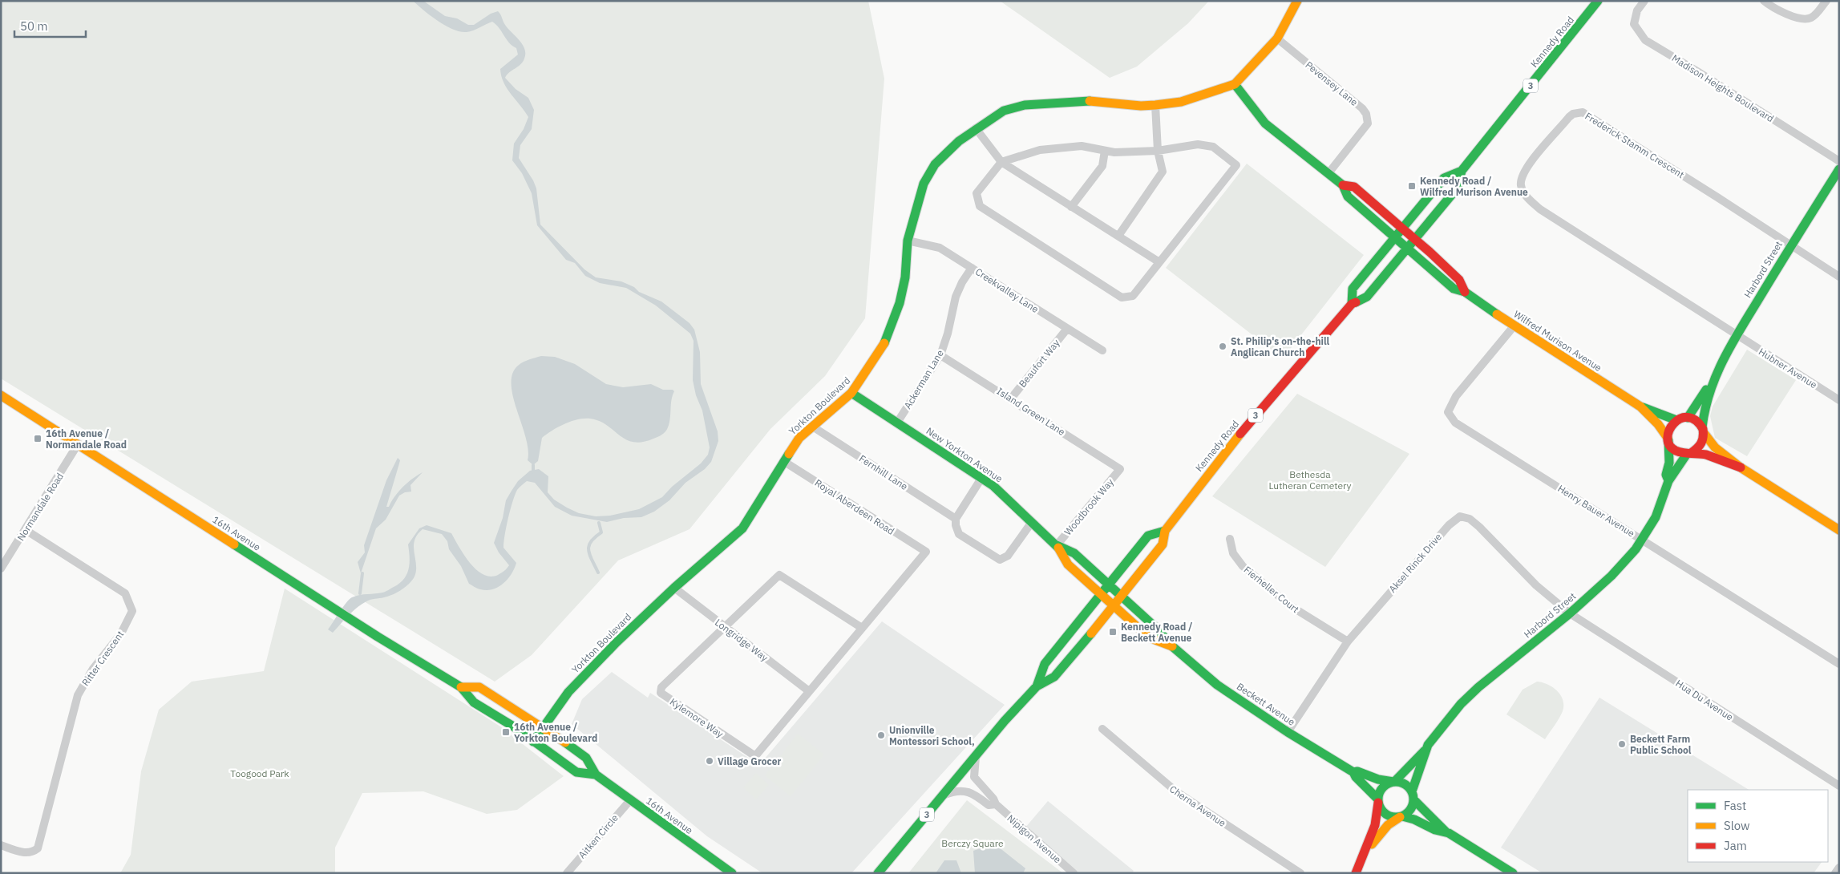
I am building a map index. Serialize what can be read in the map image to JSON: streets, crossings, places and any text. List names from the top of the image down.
{
  "streets": {
    "street": [
      "Kennedy Road",
      "Pevensey Lane",
      "3",
      "Madison Heights Boulevard",
      "Frederick Stamm Crescent",
      "Harbord Street",
      "Creekvalley Lane",
      "Wilfred Murison Avenue",
      "Beaufort Way",
      "Hubner Avenue",
      "Ackerman Lane",
      "Yorkton Boulevard",
      "Island Green Lane",
      "New Yorkton Avenue",
      "Fernhill Lane",
      "Normandale Road",
      "Royal Aberdeen Road",
      "Woodbrook Way",
      "Henry Bauer Avenue",
      "16th Avenue",
      "Aksel Rinck Drive",
      "Fierheller Court",
      "Longridge Way",
      "Ritter Crescent",
      "Hua Du Avenue",
      "Beckett Avenue",
      "Kylemore Way",
      "Cherna Avenue",
      "Aitken Circle",
      "Nipigon Avenue"
    ]
  },
  "crossings": [
    ["Kennedy Road", "Wilfred Murison Avenue"],
    ["Kennedy Road", "New Yorkton Avenue"],
    ["Kennedy Road", "Beckett Avenue"],
    ["Kennedy Road", "Nipigon Avenue"],
    ["Pevensey Lane", "Yorkton Boulevard"],
    ["Frederick Stamm Crescent", "Harbord Street"],
    ["Frederick Stamm Crescent", "Hubner Avenue"],
    ["Harbord Street", "Wilfred Murison Avenue"],
    ["Harbord Street", "Hubner Avenue"],
    ["Harbord Street", "Henry Bauer Avenue"],
    ["Harbord Street", "Aksel Rinck Drive"],
    ["Harbord Street", "Hua Du Avenue"],
    ["Harbord Street", "Beckett Avenue"],
    ["Creekvalley Lane", "Beaufort Way"],
    ["Creekvalley Lane", "Ackerman Lane"],
    ["Creekvalley Lane", "Yorkton Boulevard"],
    ["Wilfred Murison Avenue", "Henry Bauer Avenue"],
    ["Beaufort Way", "Island Green Lane"],
    ["Ackerman Lane", "Island Green Lane"],
    ["Ackerman Lane", "New Yorkton Avenue"],
    ["Yorkton Boulevard", "New Yorkton Avenue"],
    ["Yorkton Boulevard", "Fernhill Lane"],
    ["Yorkton Boulevard", "Royal Aberdeen Road"],
    ["Yorkton Boulevard", "16th Avenue"],
    ["Yorkton Boulevard", "Longridge Way"],
    ["Island Green Lane", "Woodbrook Way"],
    ["New Yorkton Avenue", "Woodbrook Way"],
    ["New Yorkton Avenue", "Beckett Avenue"],
    ["Normandale Road", "16th Avenue"],
    ["Normandale Road", "Ritter Crescent"],
    ["Royal Aberdeen Road", "Kylemore Way"],
    ["16th Avenue", "Aitken Circle"],
    ["Aksel Rinck Drive", "Fierheller Court"],
    ["Aksel Rinck Drive", "Hua Du Avenue"],
    ["Aksel Rinck Drive", "Beckett Avenue"],
    ["Longridge Way", "Kylemore Way"]
  ],
  "parks": ["Bethesda Lutheran Cemetery", "Toogood Park", "Berczy Square"],
  "places": {
    "transit": [
      "Kennedy Road / Wilfred Murison Avenue",
      "16th Avenue / Normandale Road",
      "Kennedy Road / Beckett Avenue",
      "16th Avenue / Yorkton Boulevard"
    ],
    "other": [
      "St. Philip's on-the-hill Anglican Church",
      "Unionville Montessori School,",
      "Beckett Farm Public School",
      "Village Grocer"
    ]
  },
  "legend": ["Fast", "Slow", "Jam"],
  "scale_bar": "50 m"
}
